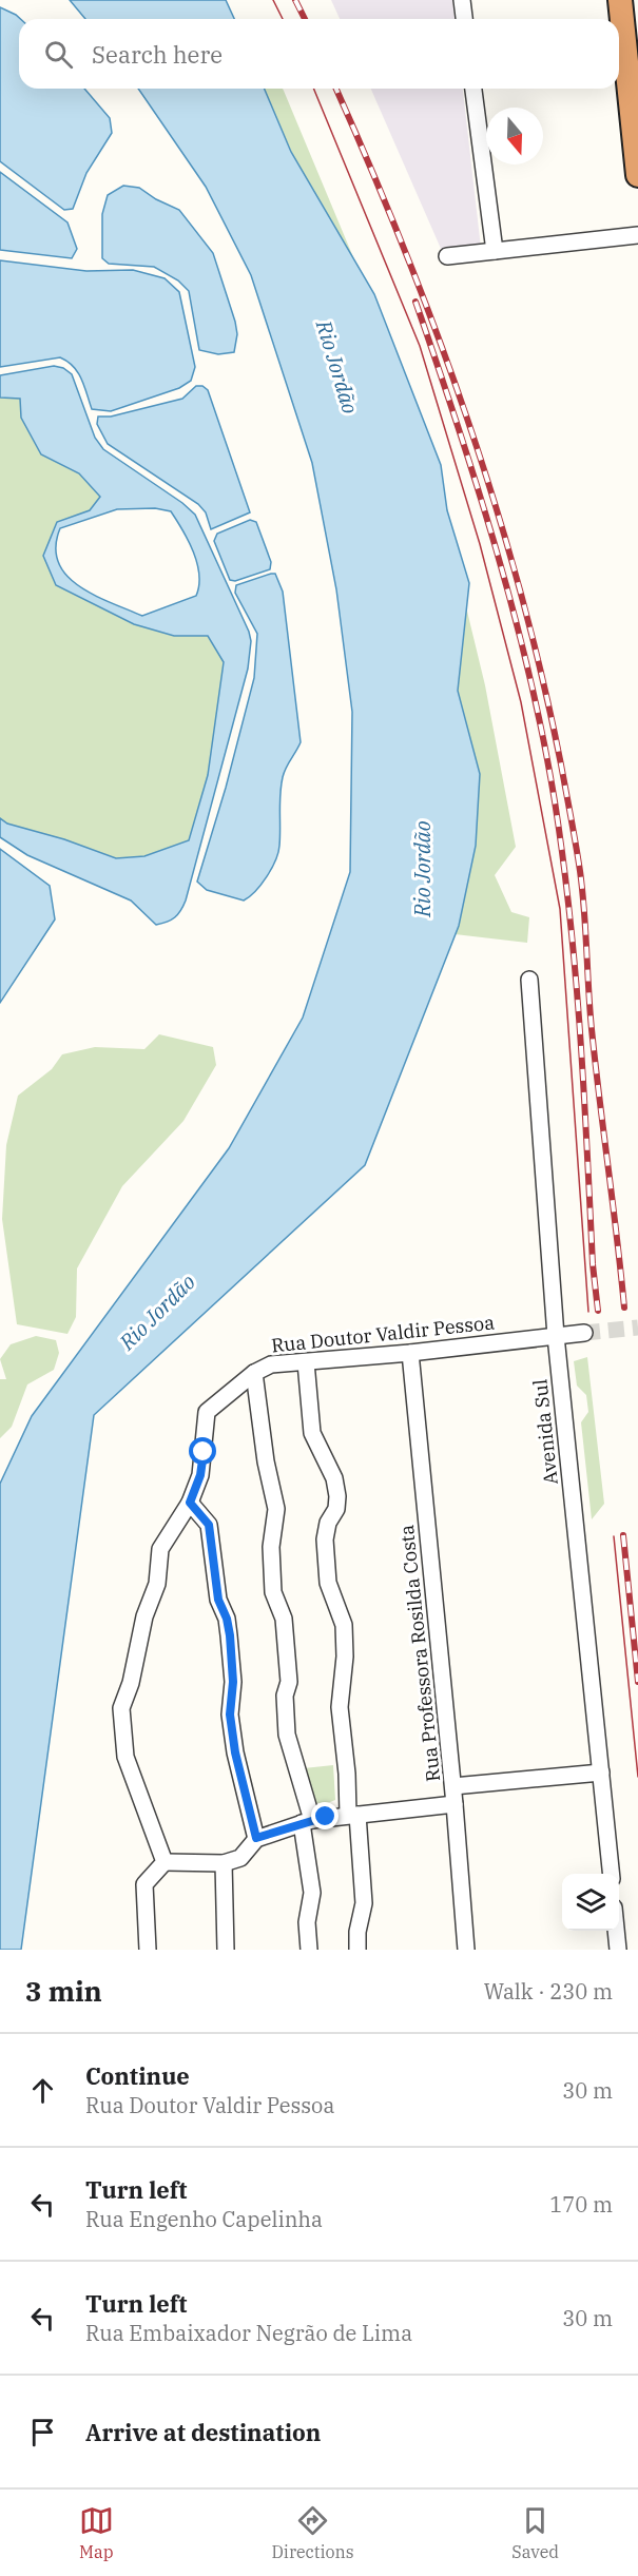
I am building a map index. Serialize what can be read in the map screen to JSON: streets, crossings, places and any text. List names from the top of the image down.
{
  "streets": {
    "street": ["Rua Doutor Valdir Pessoa", "Avenida Sul", "Rua Professora Rosilda Costa"]
  },
  "crossings": [
    ["Rua Doutor Valdir Pessoa", "Avenida Sul"],
    ["Rua Doutor Valdir Pessoa", "Rua Professora Rosilda Costa"]
  ],
  "water": ["Rio Jordão"],
  "north": "bottom",
  "page": {
    "search": "Search here",
    "heading": ["3 min", "Walk · 230 m"],
    "list": [
      ["Continue", "Rua Doutor Valdir Pessoa", "30 m"],
      ["Turn left", "Rua Engenho Capelinha", "170 m"],
      ["Turn left", "Rua Embaixador Negrão de Lima", "30 m"],
      "Arrive at destination"
    ],
    "nav": ["Map", "Directions", "Saved"]
  }
}
